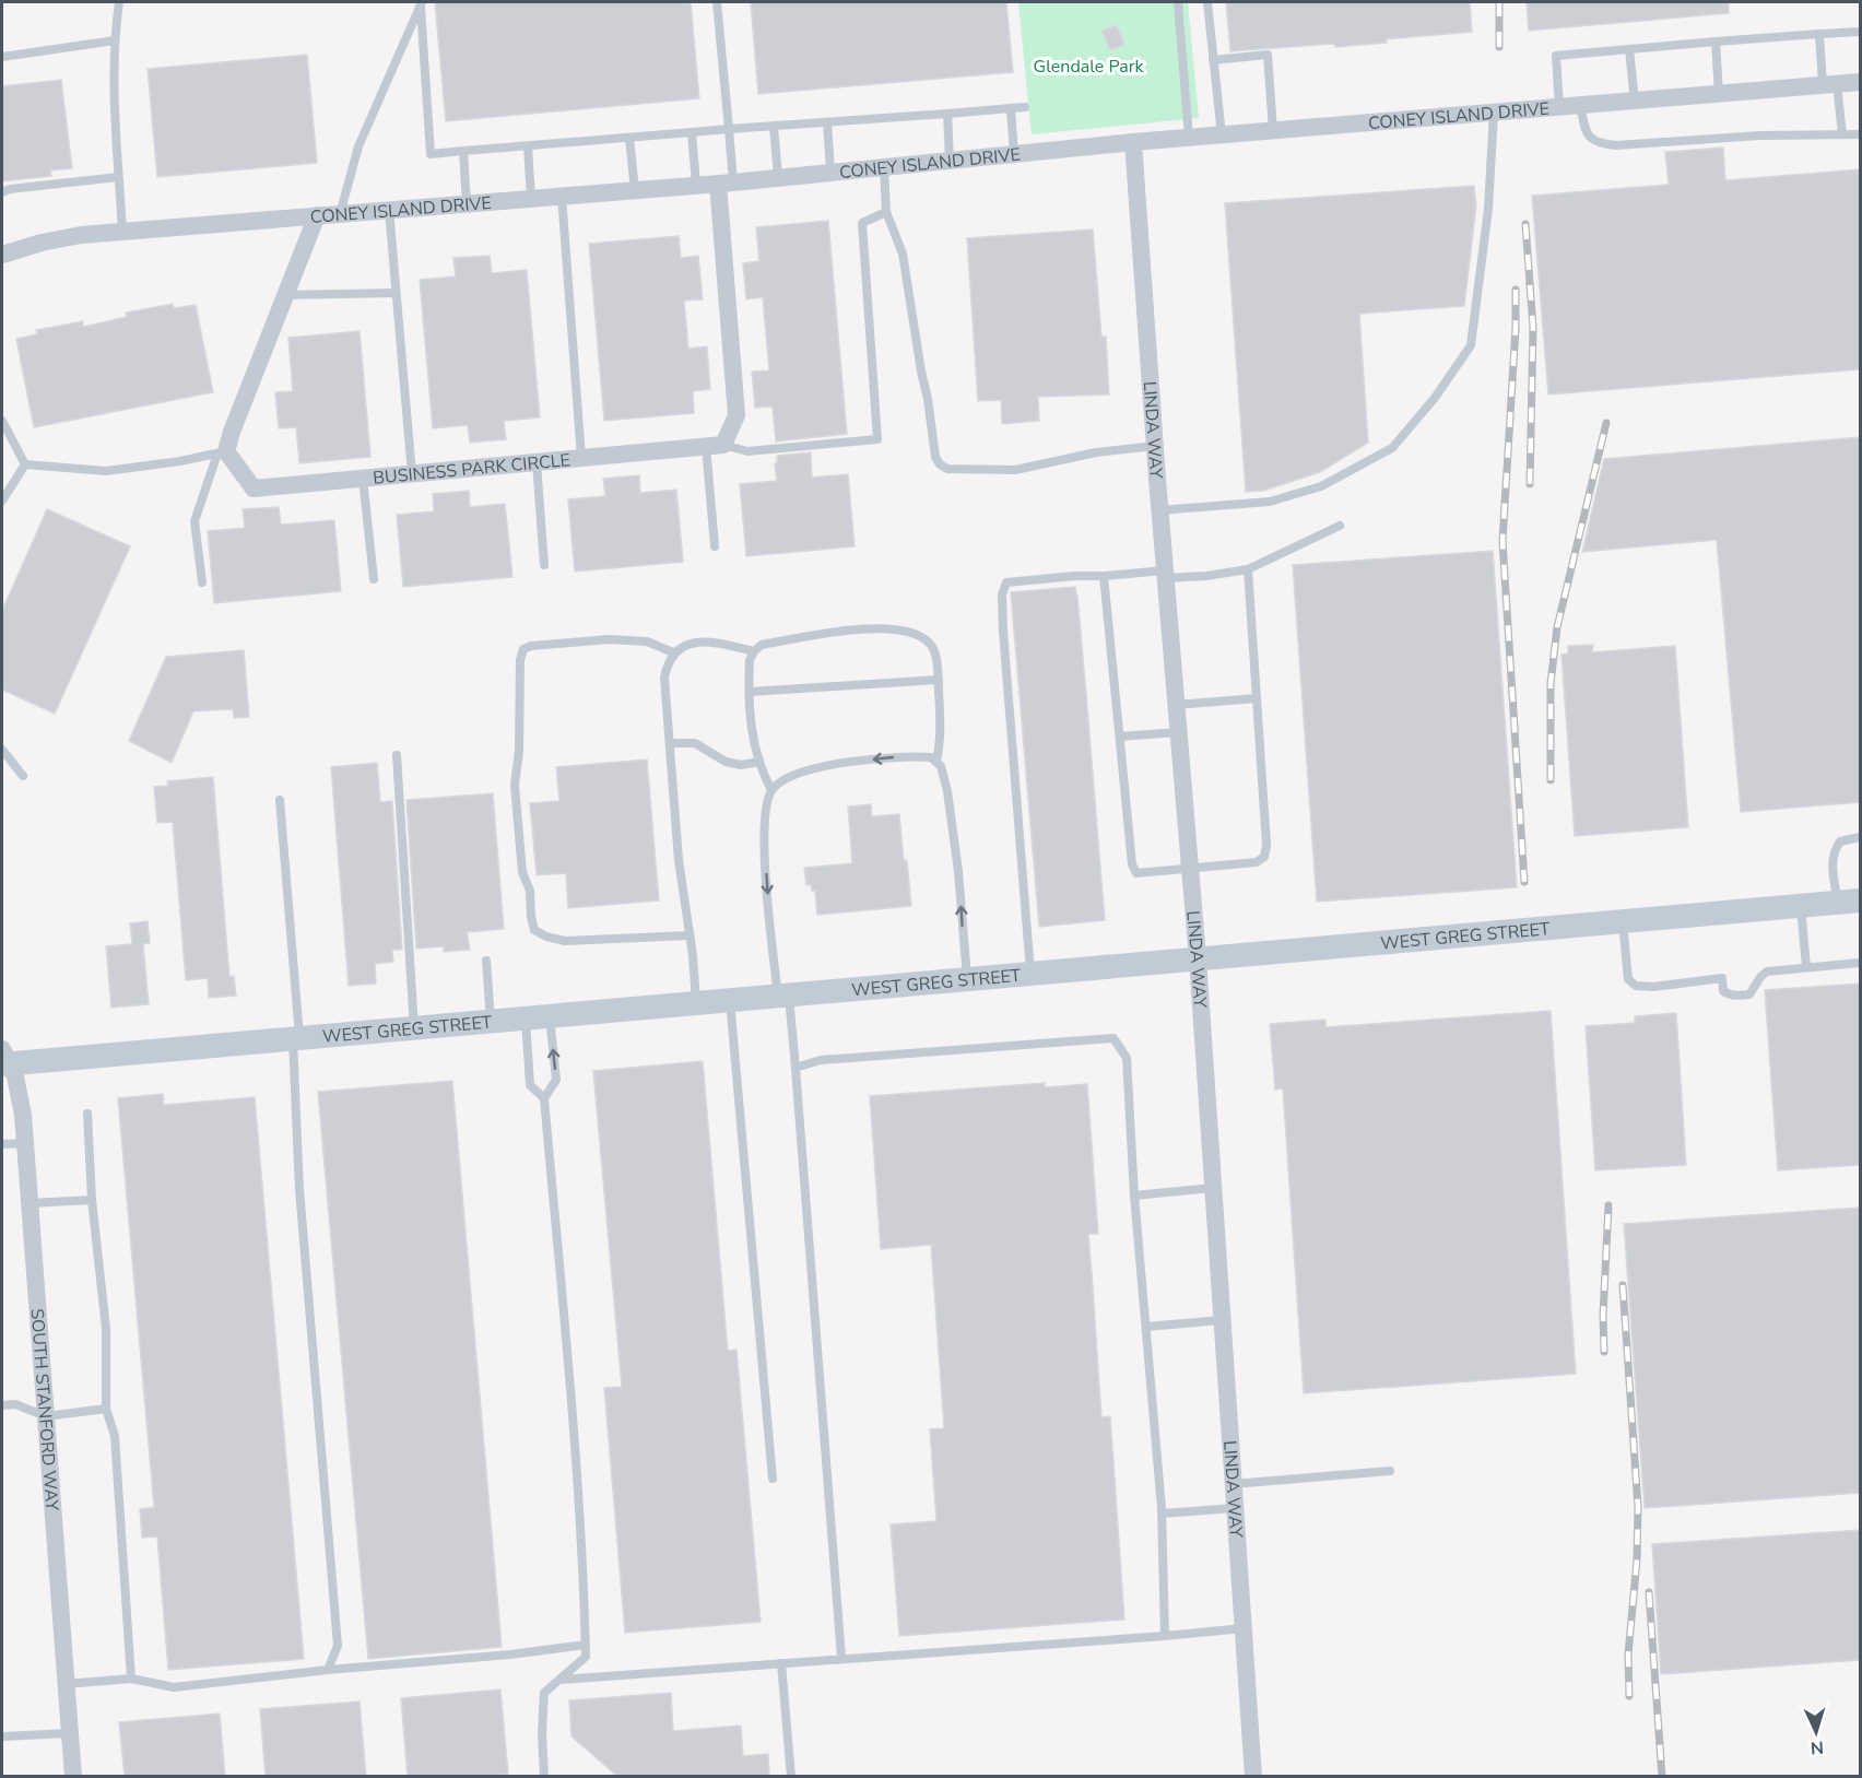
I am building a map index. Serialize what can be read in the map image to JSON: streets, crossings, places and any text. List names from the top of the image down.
{
  "streets": {
    "main road": ["WEST GREG STREET"],
    "street": [
      "CONEY ISLAND DRIVE",
      "LINDA WAY",
      "BUSINESS PARK CIRCLE",
      "SOUTH STANFORD WAY"
    ]
  },
  "crossings": [
    ["CONEY ISLAND DRIVE", "LINDA WAY"],
    ["LINDA WAY", "WEST GREG STREET"],
    ["WEST GREG STREET", "SOUTH STANFORD WAY"]
  ],
  "parks": ["Glendale Park"],
  "north": "bottom"
}
